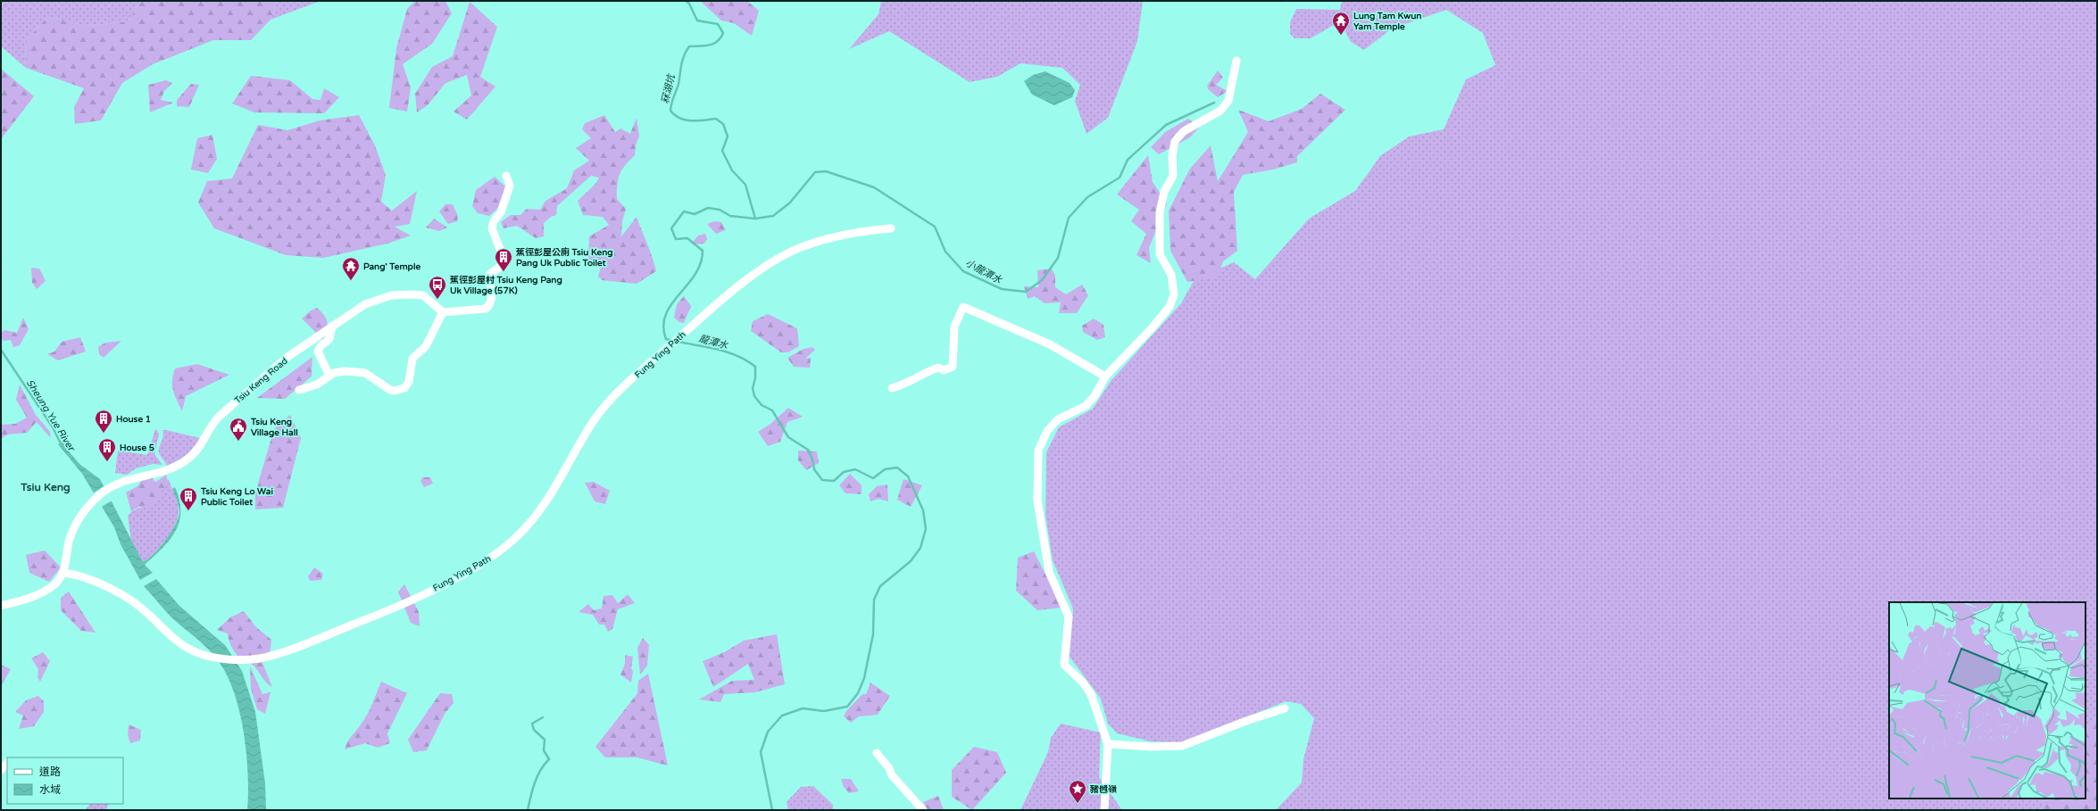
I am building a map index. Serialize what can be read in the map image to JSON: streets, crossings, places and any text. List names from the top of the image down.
{
  "streets": {
    "street": ["Fung Ying Path", "Tsiu Keng Road"]
  },
  "crossings": [
    ["Fung Ying Path", "Tsiu Keng Road"]
  ],
  "districts": ["Tsiu Keng"],
  "water": [
    "冧湖坑",
    "小龍潭水",
    "龍潭水",
    "Sheung Yue River"
  ],
  "places": {
    "temple": ["Lung Tam Kwun Yam Temple", "Pang' Temple"],
    "building": [
      "蕉徑彭屋公廁 Tsiu Keng Pang Uk Public Toilet",
      "House 1",
      "House 5",
      "Tsiu Keng Lo Wai Public Toilet"
    ],
    "bus stop": ["蕉徑彭屋村 Tsiu Keng Pang Uk Village (57K)"],
    "public building": ["Tsiu Keng Village Hall"],
    "place": ["豬乸嶺"]
  },
  "legend": ["道路", "水域"]
}
